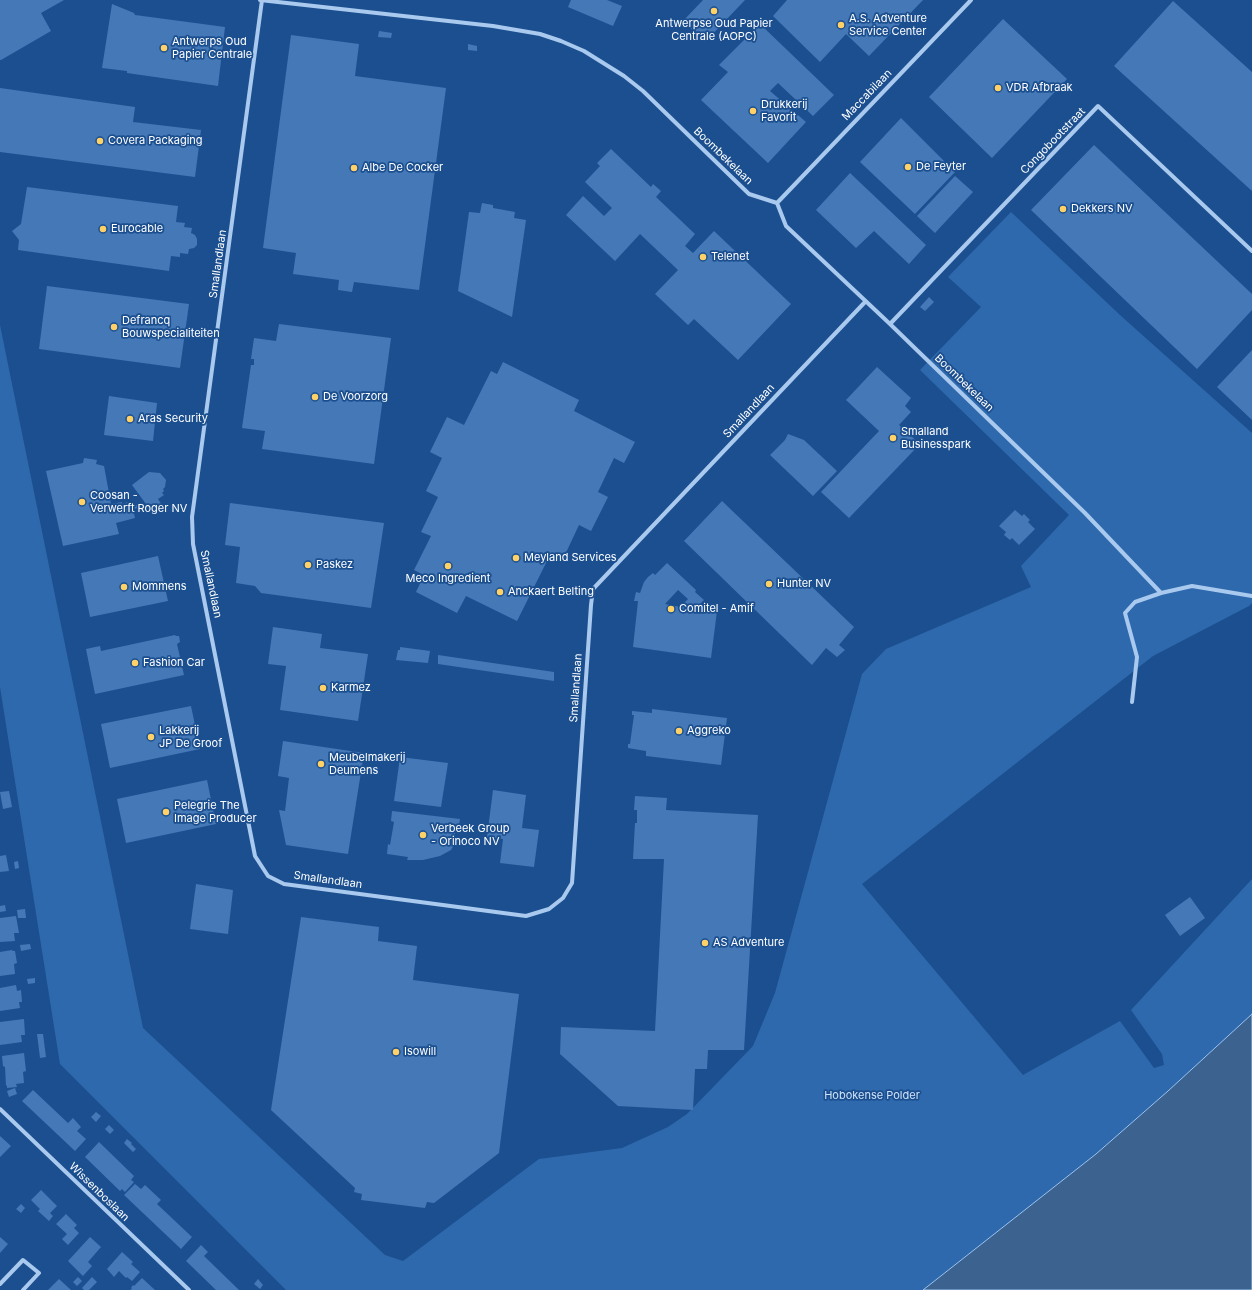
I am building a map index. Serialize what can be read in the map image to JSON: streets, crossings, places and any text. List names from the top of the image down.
{
  "streets": {
    "street": [
      "Maccabilaan",
      "Congobootstraat",
      "Boombekelaan",
      "Smallandlaan",
      "Wissenboslaan"
    ]
  },
  "crossings": [
    ["Maccabilaan", "Boombekelaan"],
    ["Congobootstraat", "Boombekelaan"],
    ["Boombekelaan", "Smallandlaan"]
  ],
  "parks": ["Hobokense Polder"],
  "places": [
    "Antwerpse Oud Papier Centrale (AOPC)",
    "A.S. Adventure Service Center",
    "Antwerps Oud Papier Centrale",
    "VDR Afbraak",
    "Drukkerij Favorit",
    "Covera Packaging",
    "De Feyter",
    "Albe De Cocker",
    "Dekkers NV",
    "Eurocable",
    "Telenet",
    "Defrancq Bouwspecialiteiten",
    "De Voorzorg",
    "Aras Security",
    "Smalland Businesspark",
    "Coosan - Verwerft Roger NV",
    "Meyland Services",
    "Paskez",
    "Meco Ingredient",
    "Hunter NV",
    "Mommens",
    "Anckaert Belting",
    "Comitel - Amif",
    "Fashion Car",
    "Karmez",
    "Aggreko",
    "Lakkerij JP De Groof",
    "Meubelmakerij Deumens",
    "Pelegrie The Image Producer",
    "Verbeek Group - Orinoco NV",
    "AS Adventure",
    "Isowill"
  ]
}
